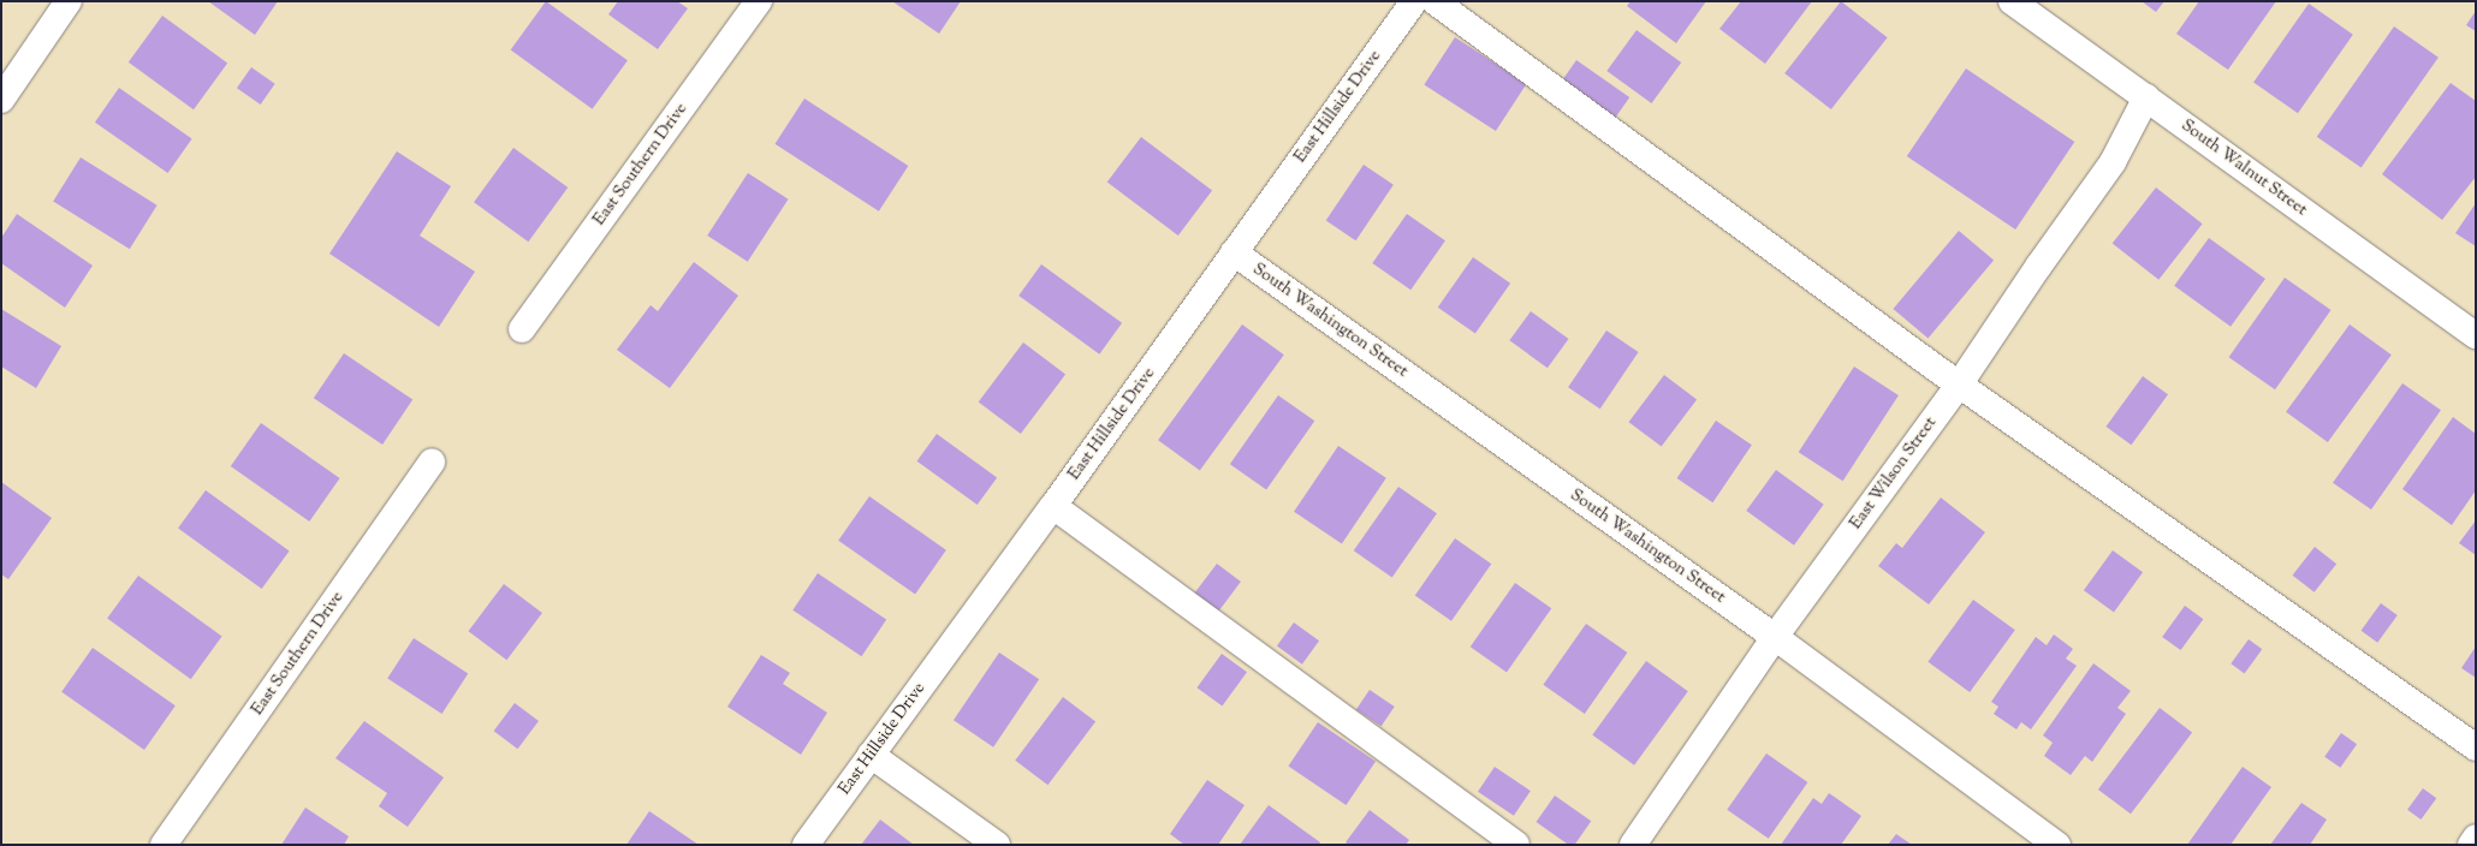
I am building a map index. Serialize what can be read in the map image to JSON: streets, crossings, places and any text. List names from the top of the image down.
{
  "streets": {
    "street": [
      "East Hillside Drive",
      "East Southern Drive",
      "South Walnut Street",
      "South Washington Street",
      "East Wilson Street"
    ]
  },
  "crossings": [
    ["East Hillside Drive", "South Washington Street"],
    ["South Walnut Street", "East Wilson Street"],
    ["South Washington Street", "East Wilson Street"]
  ]
}
